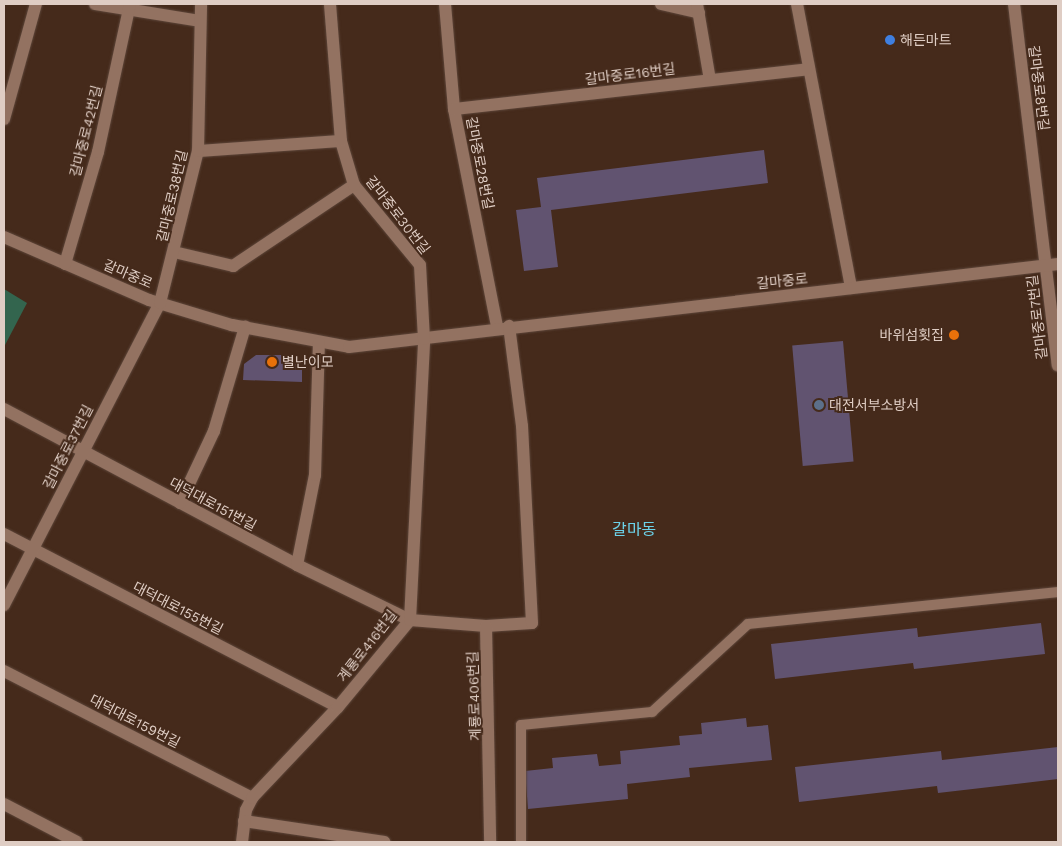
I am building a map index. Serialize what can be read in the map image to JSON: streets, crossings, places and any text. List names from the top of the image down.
{
  "streets": {
    "street": [
      "갈마중로16번길",
      "갈마중로8번길",
      "갈마중로42번길",
      "갈마중로28번길",
      "갈마중로38번길",
      "갈마중로30번길",
      "갈마중로",
      "갈마중로7번길",
      "갈마중로37번길",
      "대덕대로151번길",
      "대덕대로155번길",
      "계룡로416번길",
      "계룡로406번길",
      "대덕대로159번길"
    ]
  },
  "crossings": [
    ["갈마중로16번길", "갈마중로28번길"],
    ["갈마중로8번길", "갈마중로"],
    ["갈마중로8번길", "갈마중로7번길"],
    ["갈마중로42번길", "갈마중로"],
    ["갈마중로28번길", "갈마중로"],
    ["갈마중로38번길", "갈마중로"],
    ["갈마중로38번길", "갈마중로37번길"],
    ["갈마중로30번길", "갈마중로"],
    ["갈마중로30번길", "계룡로416번길"],
    ["갈마중로", "갈마중로7번길"],
    ["갈마중로", "갈마중로37번길"],
    ["갈마중로", "계룡로416번길"],
    ["갈마중로37번길", "대덕대로151번길"],
    ["갈마중로37번길", "대덕대로155번길"],
    ["대덕대로151번길", "계룡로416번길"],
    ["대덕대로155번길", "계룡로416번길"],
    ["계룡로416번길", "대덕대로159번길"]
  ],
  "districts": ["갈마동"],
  "places": [
    "해든마트",
    "바위섬횟집",
    "별난이모",
    "대전서부소방서"
  ]
}
